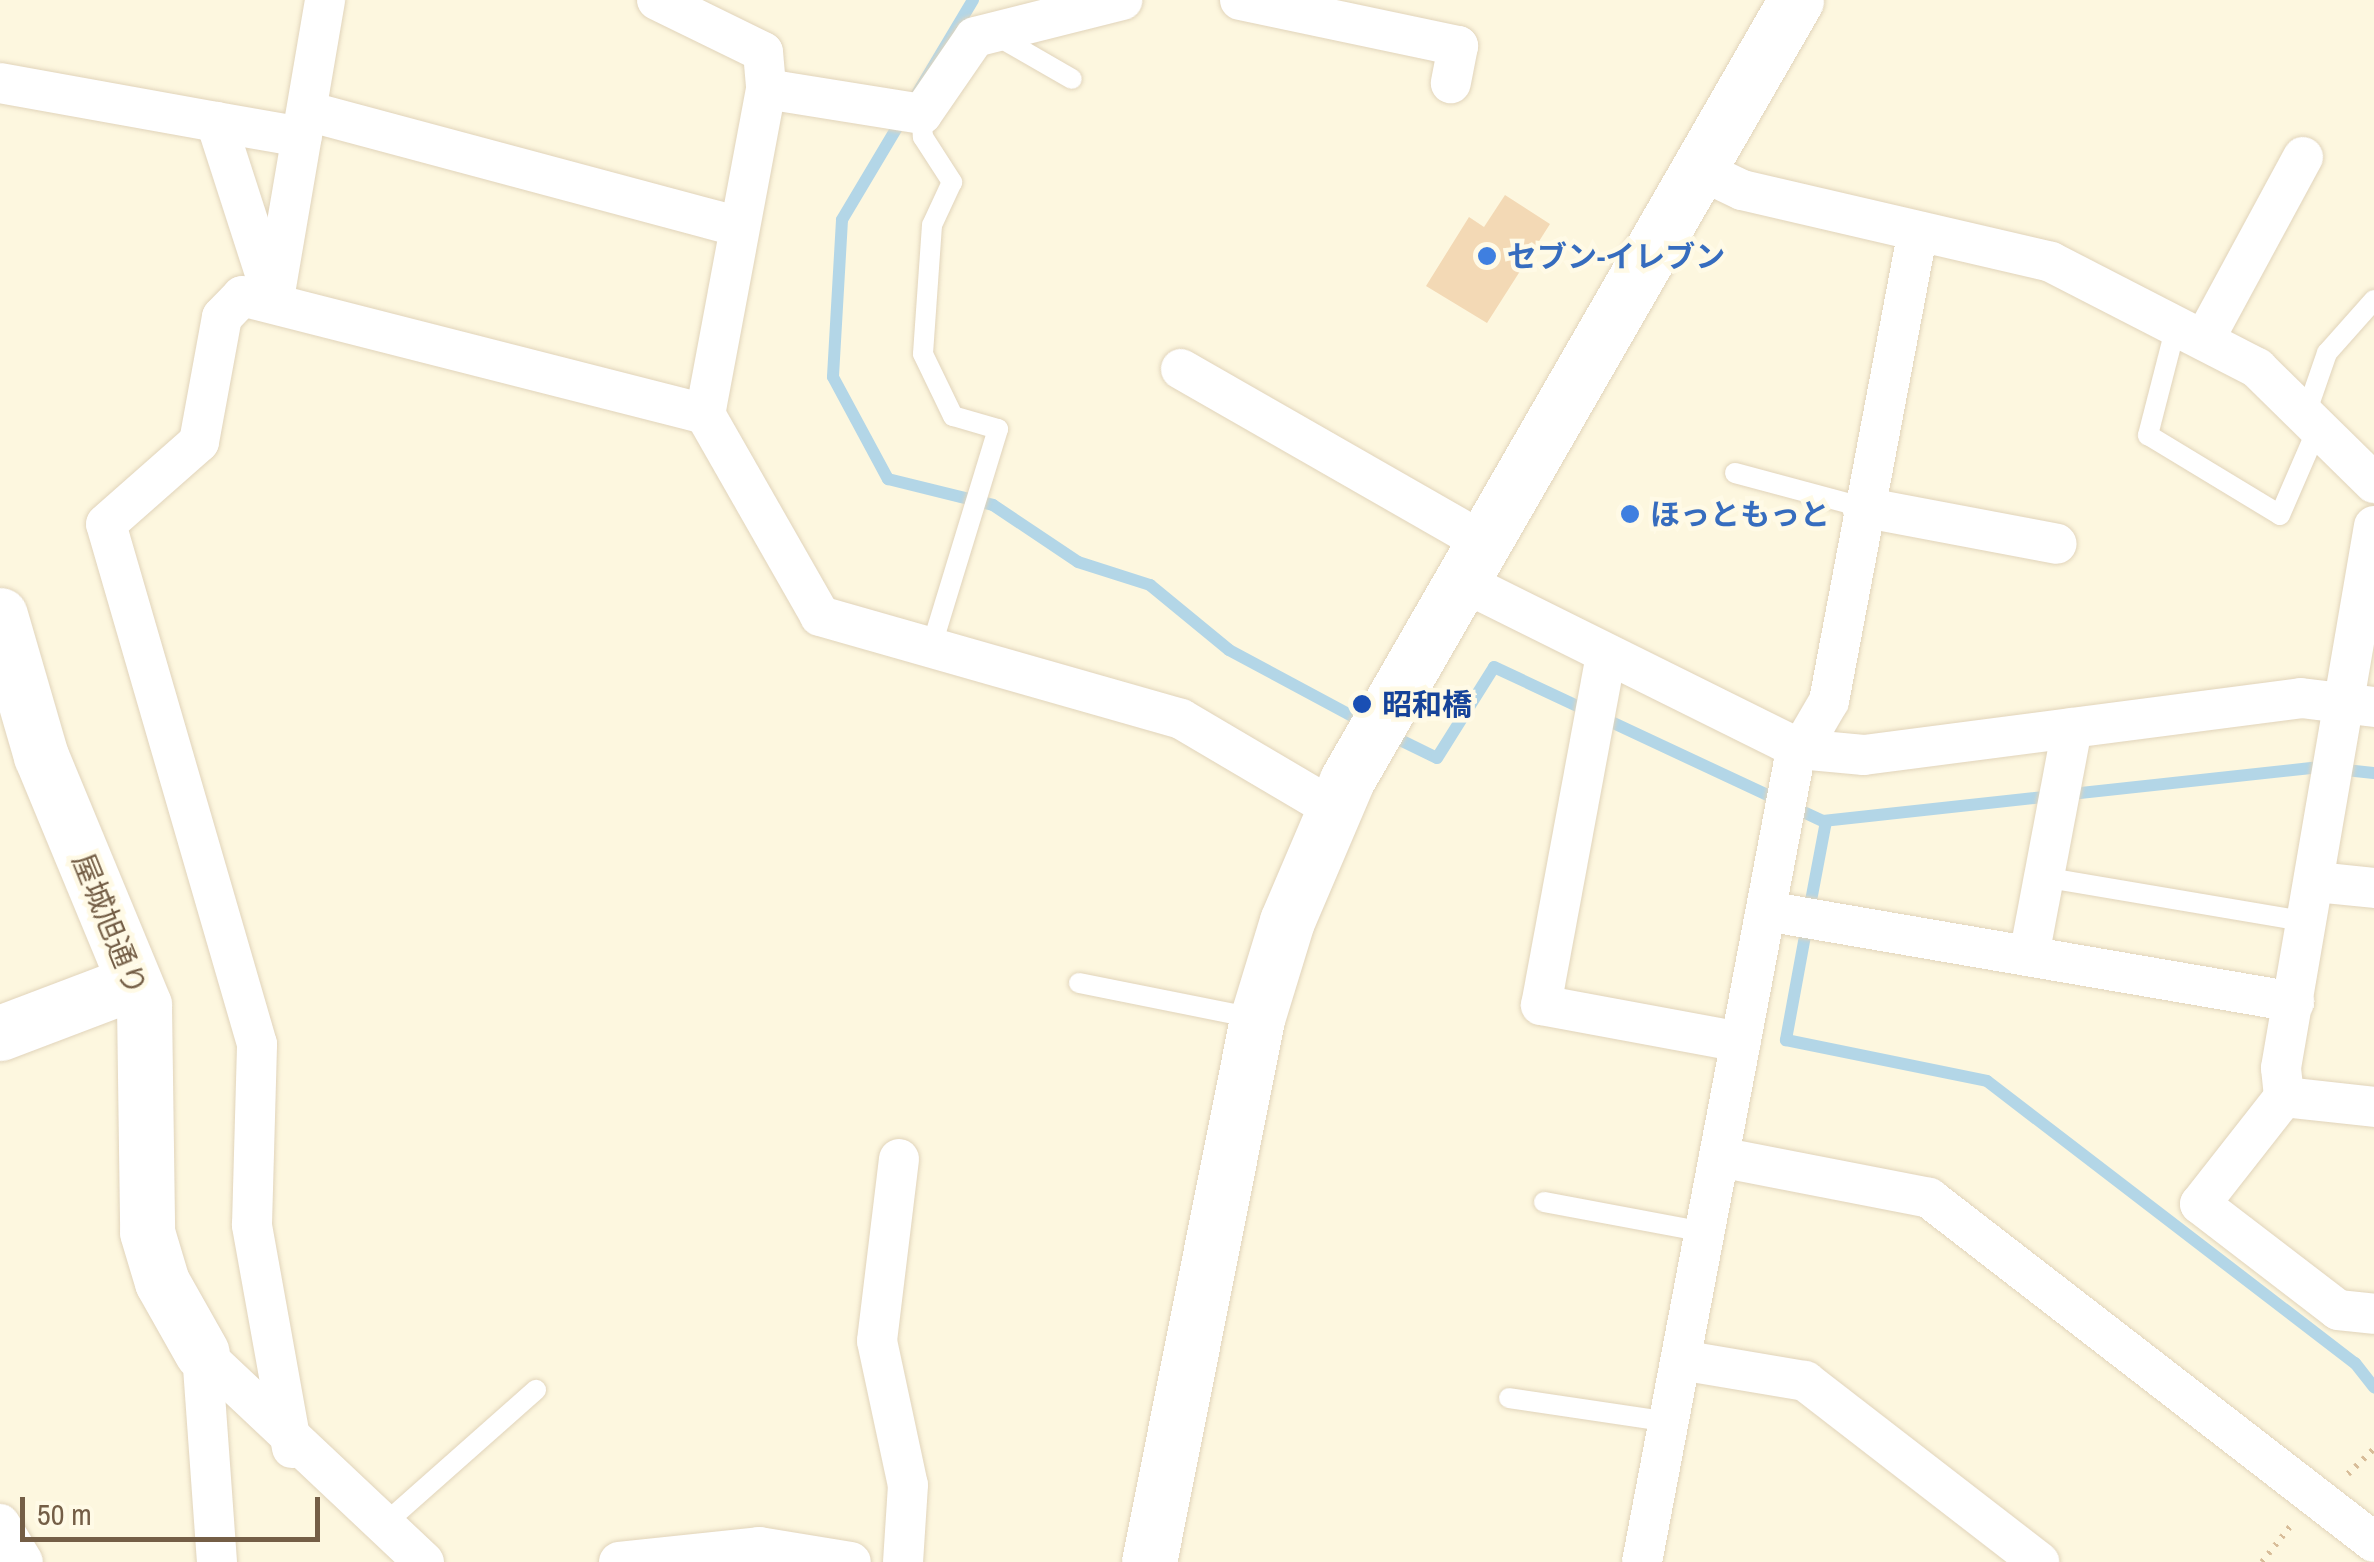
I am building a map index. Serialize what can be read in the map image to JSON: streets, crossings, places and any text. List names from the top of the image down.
{
  "streets": {
    "main road": ["屋城旭通り"]
  },
  "places": ["セブン-イレブン", "ほっともっと", "昭和橋"],
  "scale_bar": "50 m"
}
